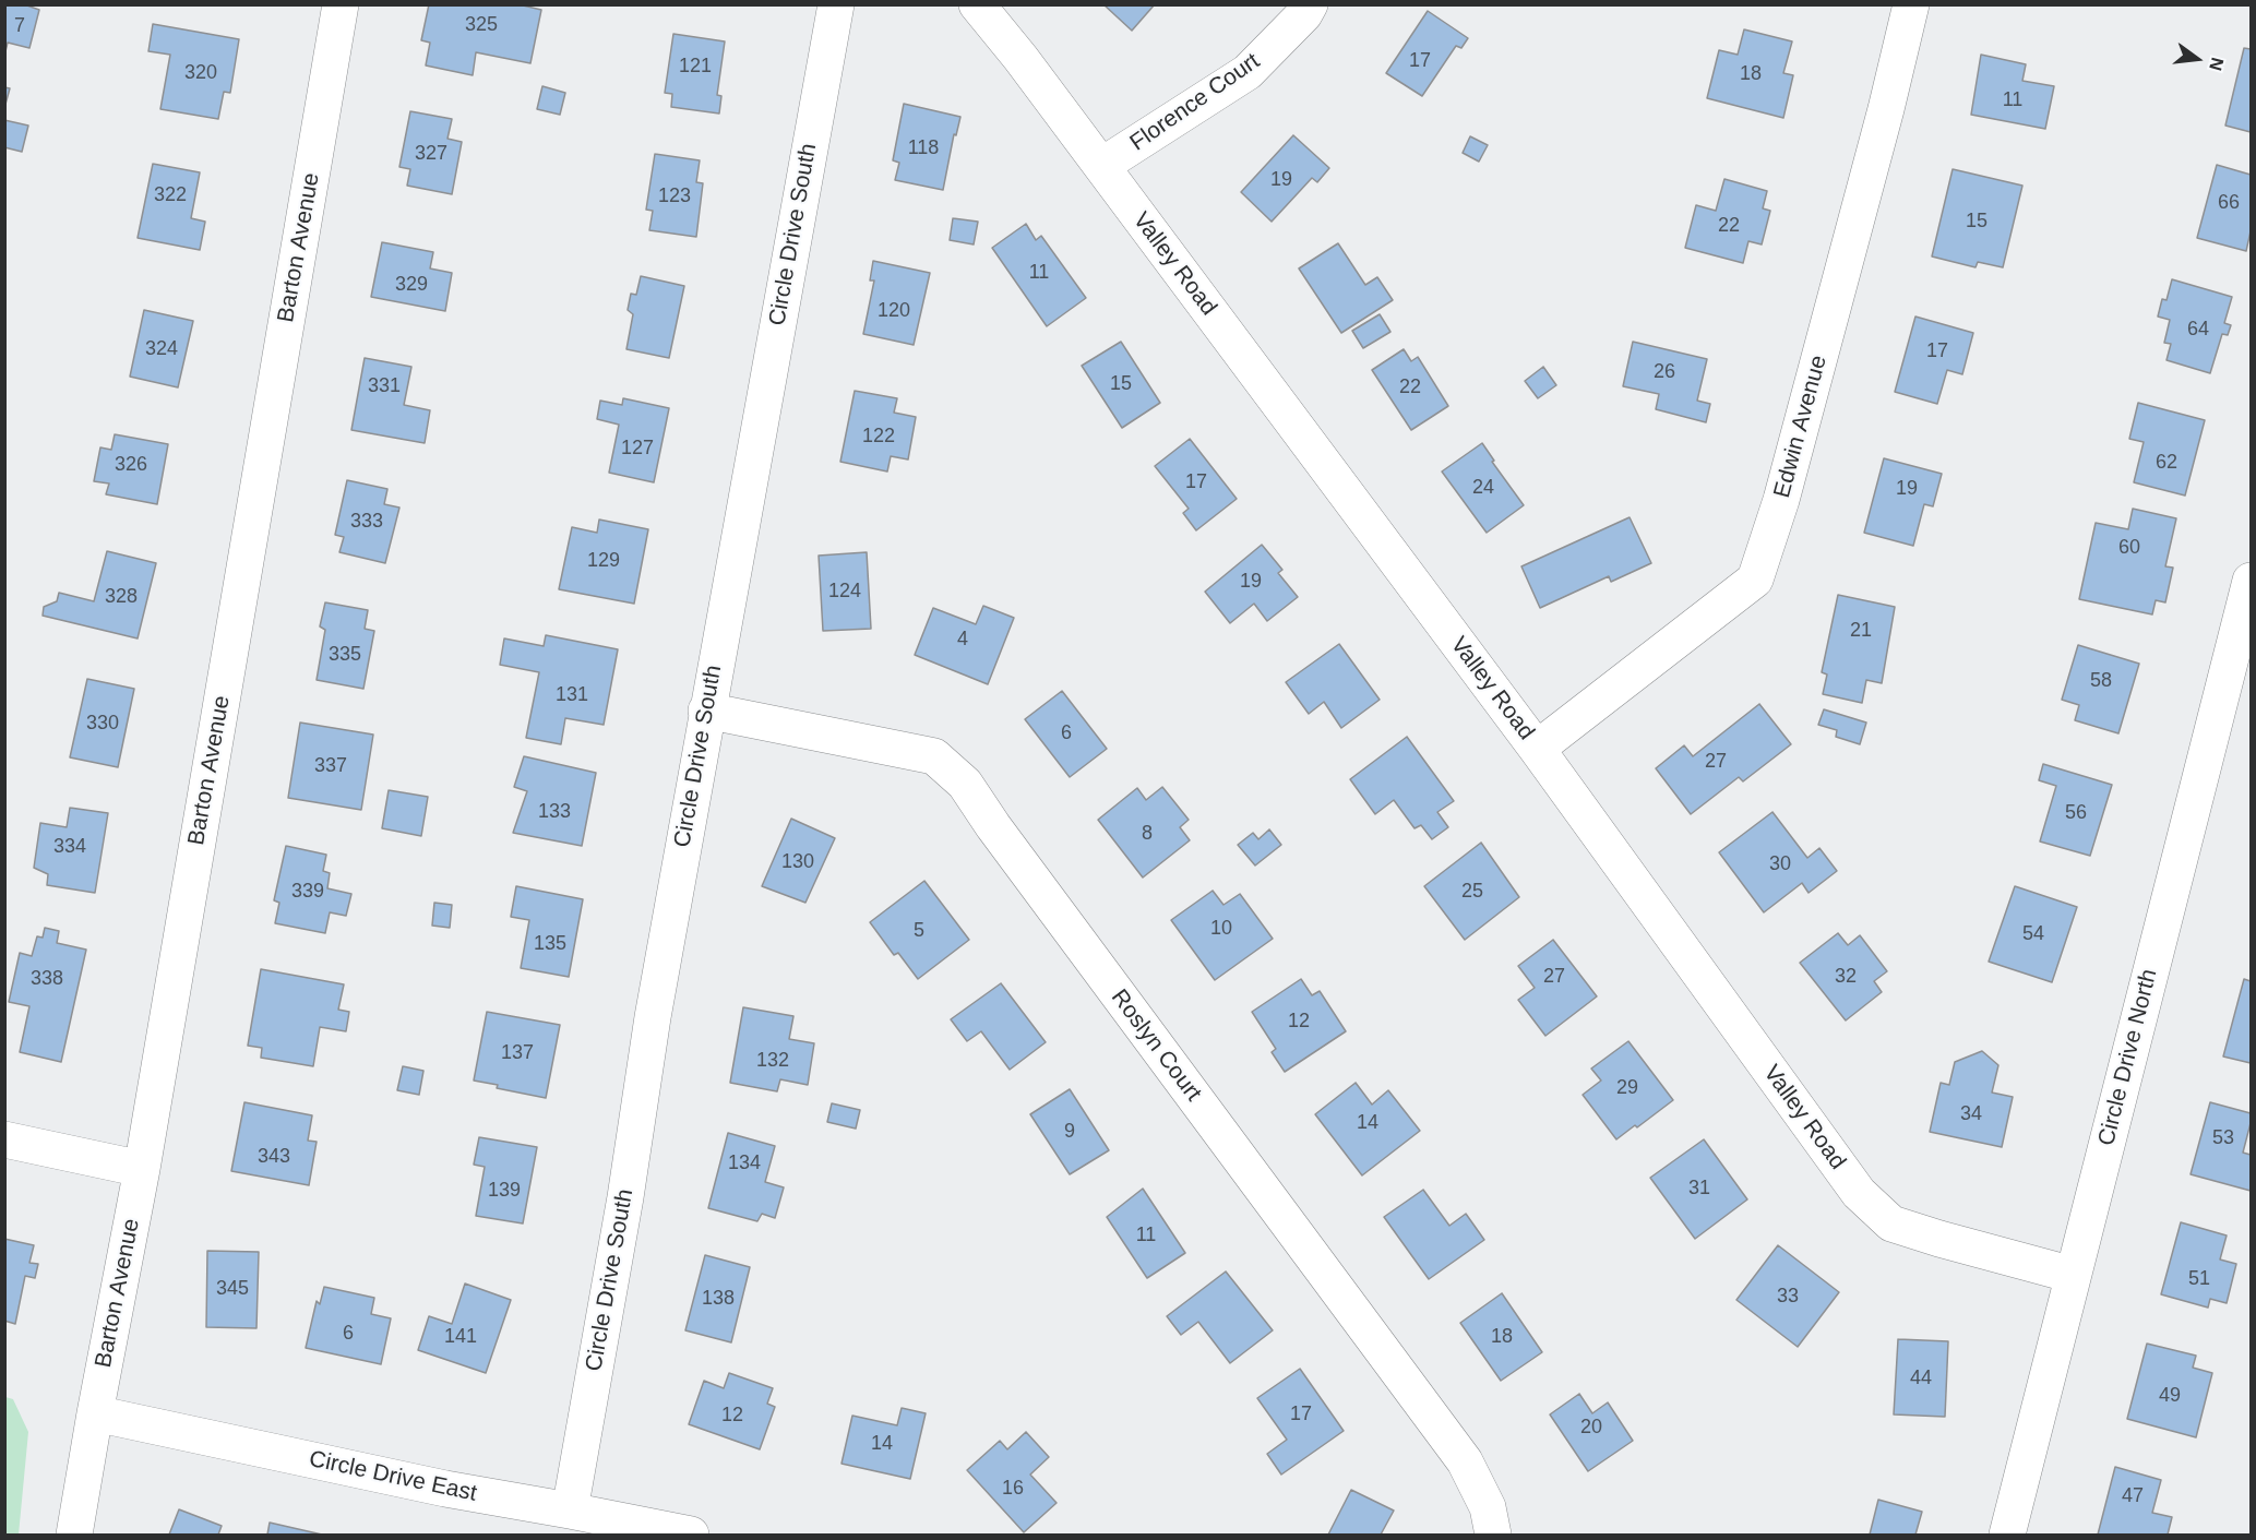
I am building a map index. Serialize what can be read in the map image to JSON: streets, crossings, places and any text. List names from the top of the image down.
{
  "streets": {
    "street": [
      "Florence Court",
      "Circle Drive South",
      "Barton Avenue",
      "Valley Road",
      "Edwin Avenue",
      "Roslyn Court",
      "Circle Drive North",
      "Circle Drive East"
    ]
  },
  "crossings": [
    ["Florence Court", "Valley Road"],
    ["Circle Drive South", "Roslyn Court"],
    ["Circle Drive South", "Circle Drive East"],
    ["Barton Avenue", "Circle Drive East"],
    ["Valley Road", "Edwin Avenue"],
    ["Valley Road", "Circle Drive North"]
  ],
  "house_numbers": [
    "325",
    "7",
    "17",
    "121",
    "320",
    "18",
    "11",
    "118",
    "327",
    "19",
    "322",
    "123",
    "66",
    "15",
    "22",
    "11",
    "329",
    "120",
    "64",
    "324",
    "17",
    "26",
    "15",
    "331",
    "22",
    "122",
    "127",
    "62",
    "326",
    "17",
    "24",
    "19",
    "333",
    "60",
    "129",
    "19",
    "124",
    "328",
    "21",
    "4",
    "335",
    "58",
    "131",
    "330",
    "6",
    "27",
    "337",
    "133",
    "56",
    "8",
    "334",
    "130",
    "30",
    "339",
    "25",
    "10",
    "5",
    "54",
    "135",
    "27",
    "32",
    "338",
    "12",
    "137",
    "132",
    "29",
    "34",
    "14",
    "9",
    "53",
    "343",
    "134",
    "31",
    "139",
    "11",
    "51",
    "345",
    "33",
    "138",
    "6",
    "141",
    "18",
    "44",
    "49",
    "17",
    "12",
    "20",
    "14",
    "16",
    "47"
  ],
  "north": "right"
}
